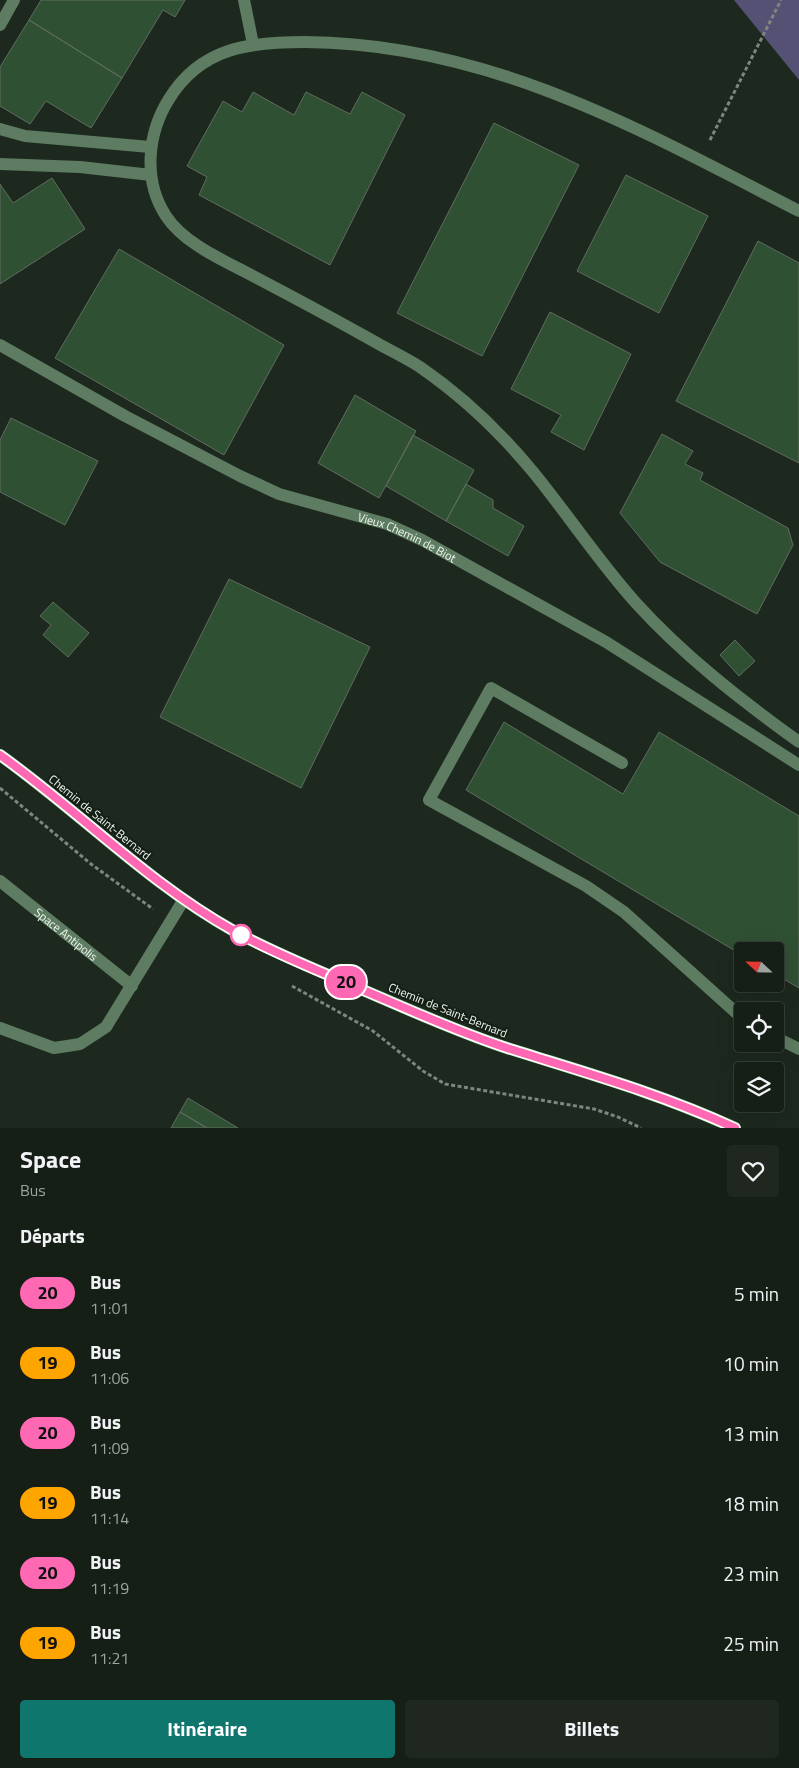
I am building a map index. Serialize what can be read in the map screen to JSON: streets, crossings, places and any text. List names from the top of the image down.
{
  "streets": {
    "main road": ["Chemin de Saint-Bernard"],
    "street": ["Vieux Chemin de Biot", "Space Antipolis"]
  },
  "lines": ["bus line 20"],
  "north": "left",
  "page": {
    "on_map": "20",
    "heading": [
      ["Space", "Bus"],
      "Départs"
    ],
    "list": [
      {
        "mark": "20",
        "name": "Bus",
        "note": "11:01",
        "value": "5 min"
      },
      {
        "mark": "19",
        "name": "Bus",
        "note": "11:06",
        "value": "10 min"
      },
      {
        "mark": "20",
        "name": "Bus",
        "note": "11:09",
        "value": "13 min"
      },
      {
        "mark": "19",
        "name": "Bus",
        "note": "11:14",
        "value": "18 min"
      },
      {
        "mark": "20",
        "name": "Bus",
        "note": "11:19",
        "value": "23 min"
      },
      {
        "mark": "19",
        "name": "Bus",
        "note": "11:21",
        "value": "25 min"
      }
    ],
    "buttons": ["Itinéraire", "Billets"]
  }
}
